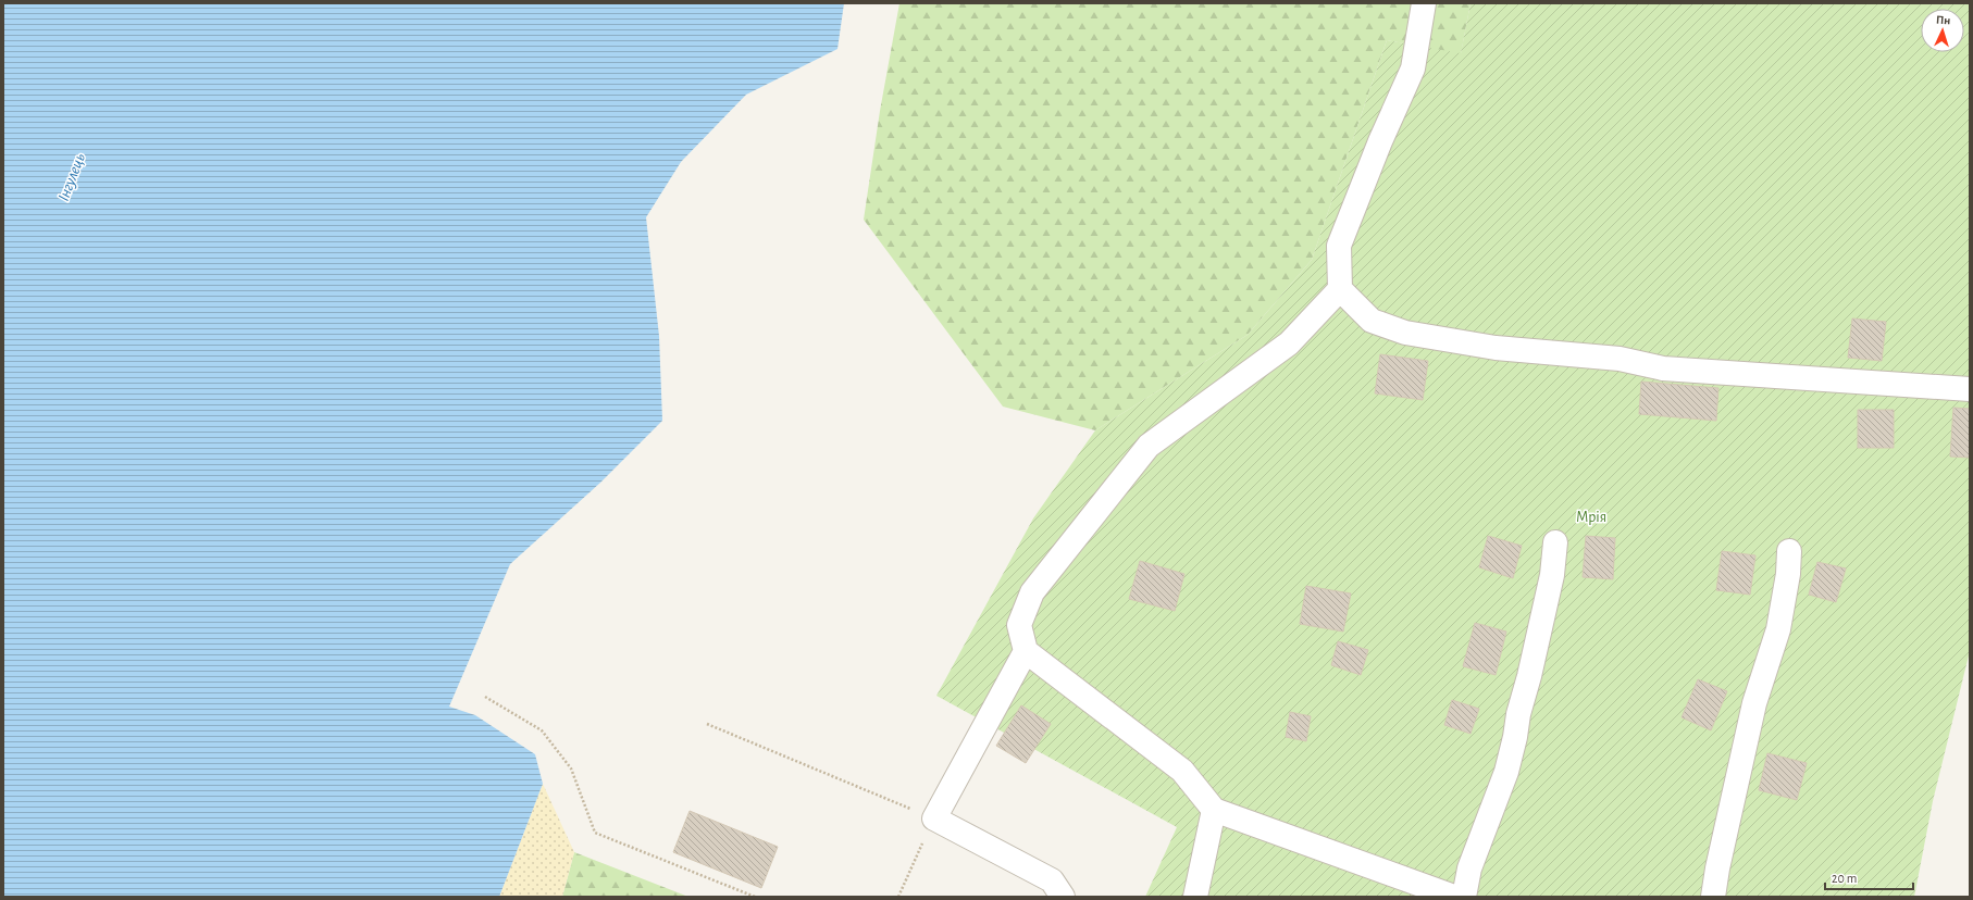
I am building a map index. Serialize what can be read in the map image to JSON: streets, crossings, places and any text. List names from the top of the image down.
{
  "water": ["Інгулець"],
  "parks": ["Мрія"],
  "scale_bar": "20 m",
  "north": "top"
}
